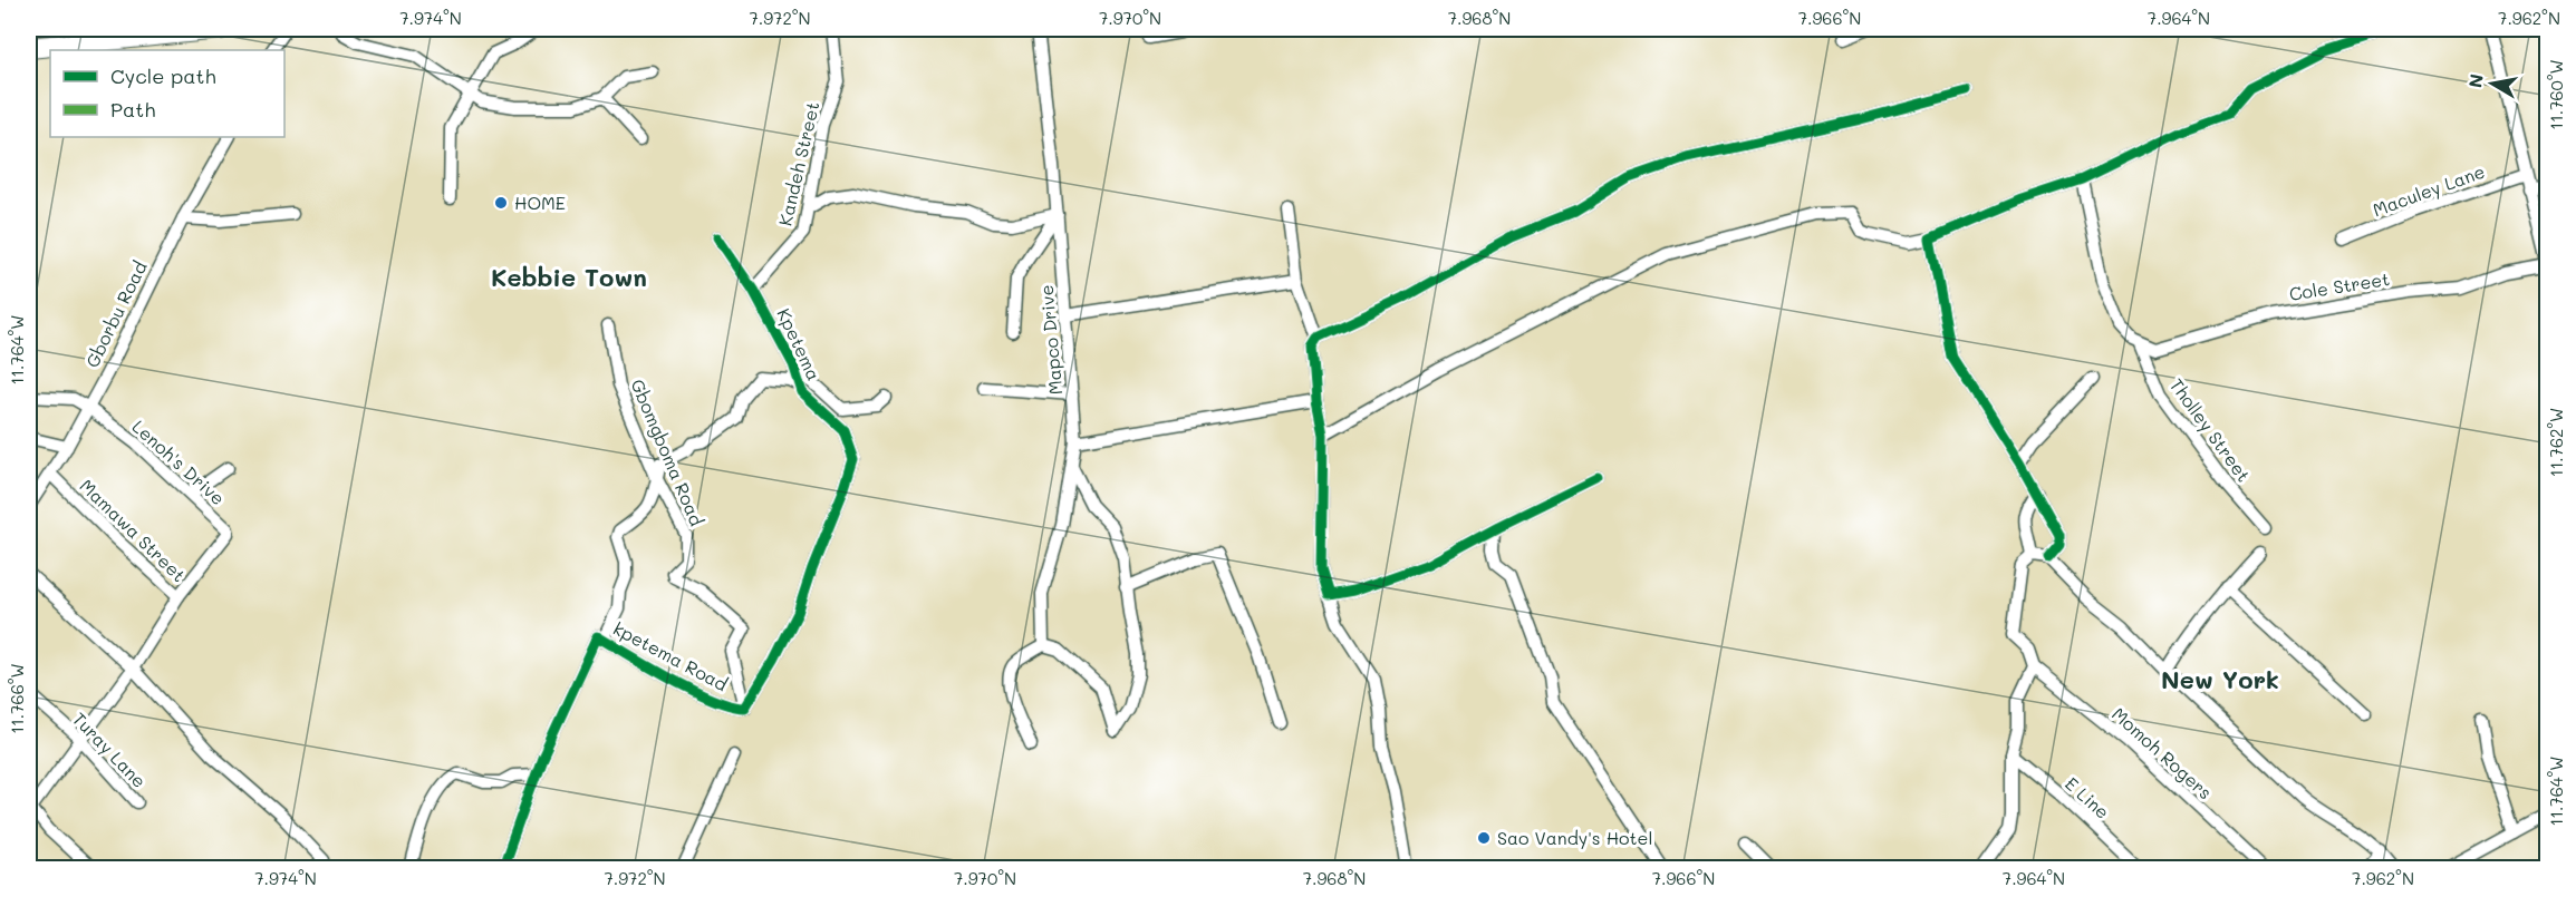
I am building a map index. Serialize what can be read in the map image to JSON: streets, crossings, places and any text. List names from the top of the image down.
{
  "streets": {
    "street": [
      "Kandeh Street",
      "Maculey Lane",
      "Cole Street",
      "Gborbu Road",
      "Mapco Drive",
      "Kpetema",
      "Tholley Street",
      "Gbomgboma Road",
      "Lenoh's Drive",
      "Mamawa Street",
      "kpetema Road",
      "Turay Lane",
      "Momoh Rogers",
      "E Line"
    ]
  },
  "crossings": [
    ["Kandeh Street", "Kpetema"],
    ["Cole Street", "Tholley Street"],
    ["Gborbu Road", "Lenoh's Drive"],
    ["Gborbu Road", "Mamawa Street"],
    ["Kpetema", "kpetema Road"],
    ["Gbomgboma Road", "kpetema Road"],
    ["Lenoh's Drive", "Mamawa Street"],
    ["Mamawa Street", "Turay Lane"]
  ],
  "districts": ["Kebbie Town", "New York"],
  "places": ["HOME", "Sao Vandy's Hotel"],
  "legend": ["Cycle path", "Path"],
  "north": "left",
  "coordinates": [
    "7.974°N",
    "7.972°N",
    "7.970°N",
    "7.968°N",
    "7.966°N",
    "7.964°N",
    "7.962°N",
    "11.760°W",
    "11.764°W",
    "11.762°W",
    "11.766°W"
  ]
}
